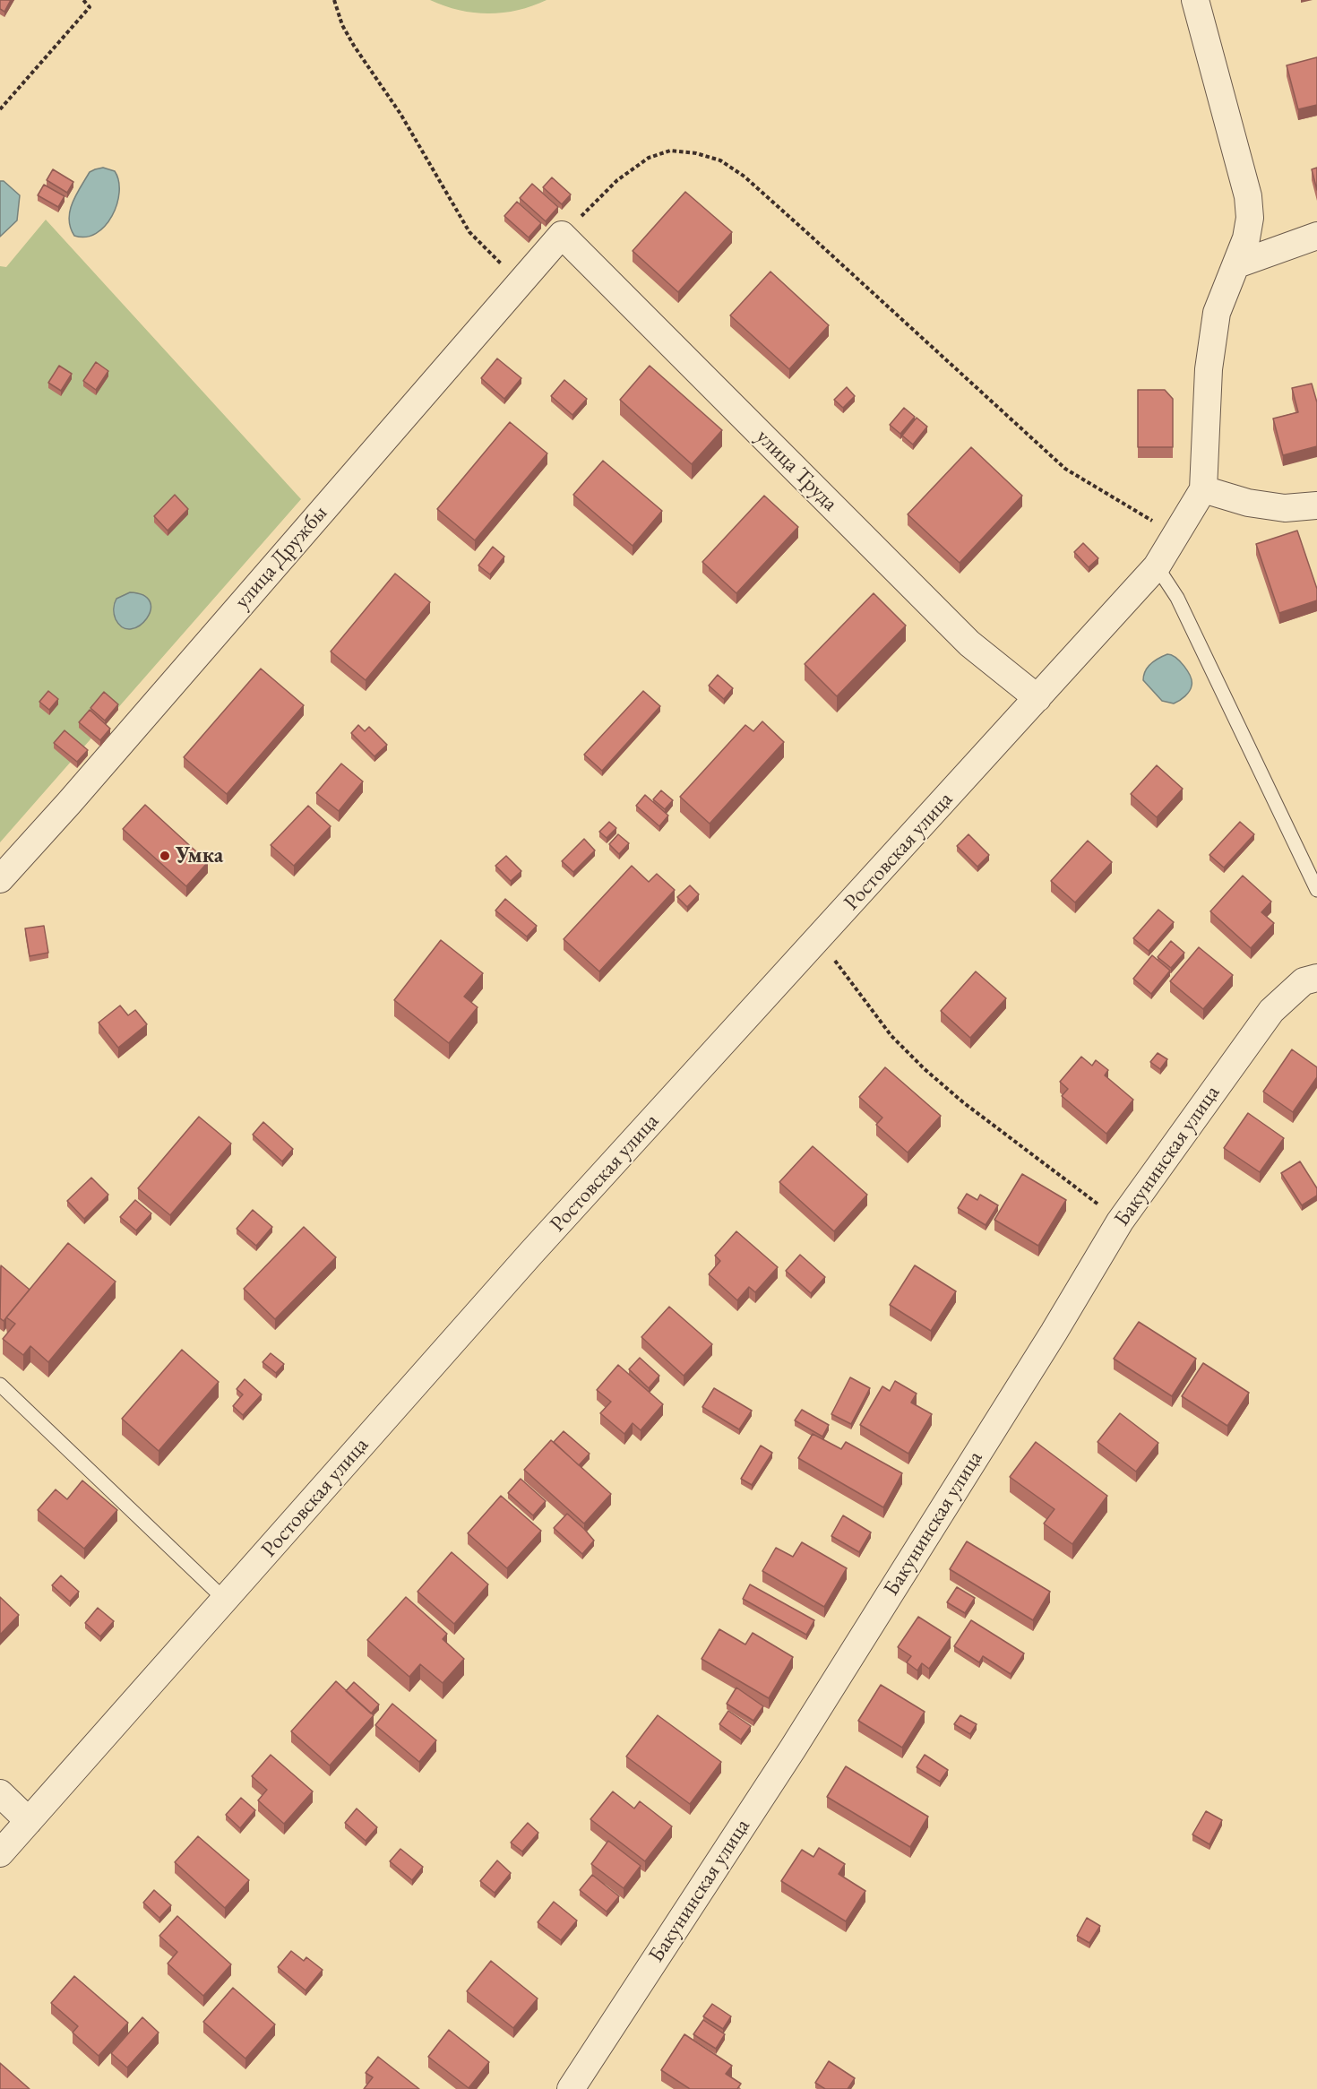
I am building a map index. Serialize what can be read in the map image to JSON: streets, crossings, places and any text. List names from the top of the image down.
{
  "streets": {
    "street": [
      "улица Труда",
      "улица Дружбы",
      "Ростовская улица",
      "Бакунинская улица"
    ]
  },
  "crossings": [
    ["улица Труда", "улица Дружбы"],
    ["улица Труда", "Ростовская улица"]
  ],
  "places": ["Умка"]
}
